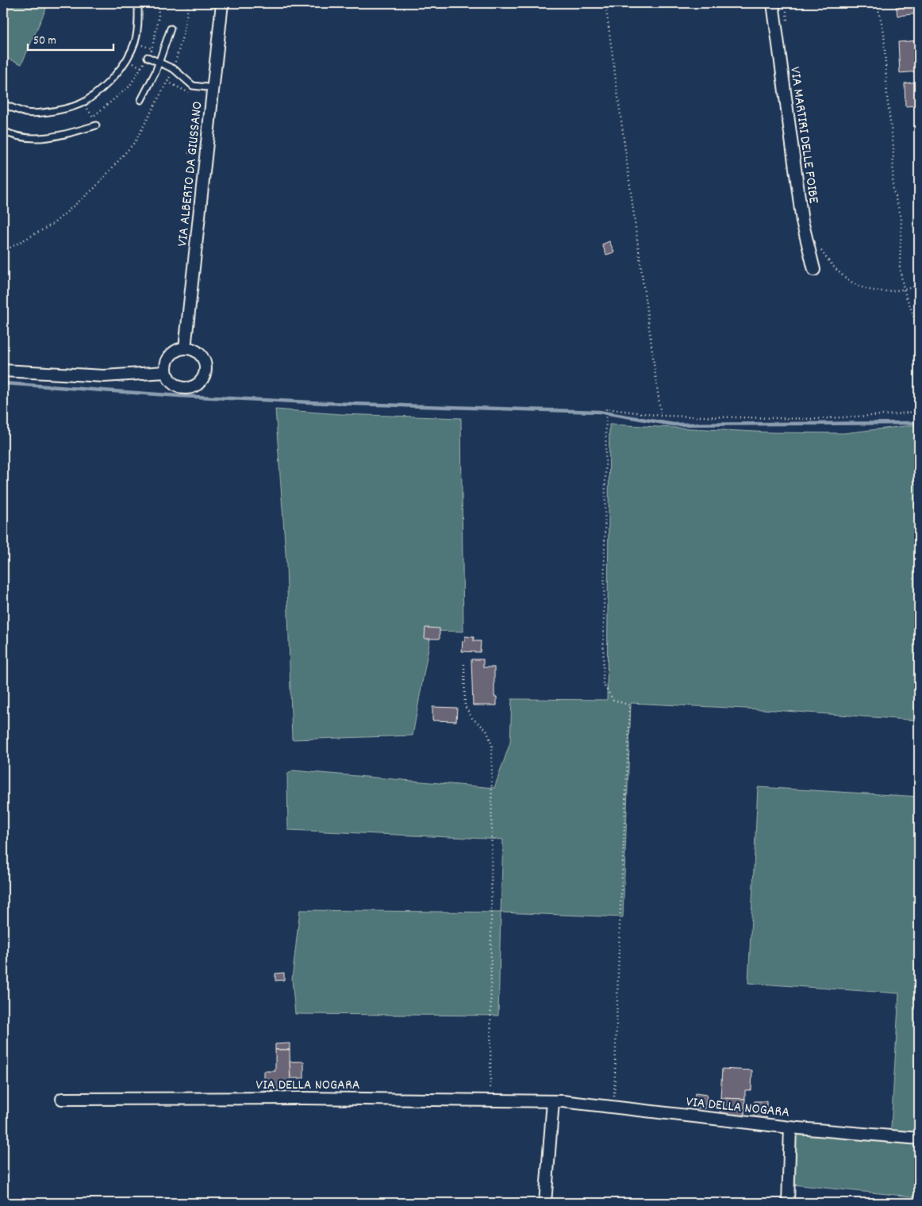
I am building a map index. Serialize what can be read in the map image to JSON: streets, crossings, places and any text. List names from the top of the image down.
{
  "streets": {
    "street": ["VIA MARTIRI DELLE FOIBE", "VIA ALBERTO DA GIUSSANO", "VIA DELLA NOGARA"]
  },
  "scale_bar": "50 m"
}
